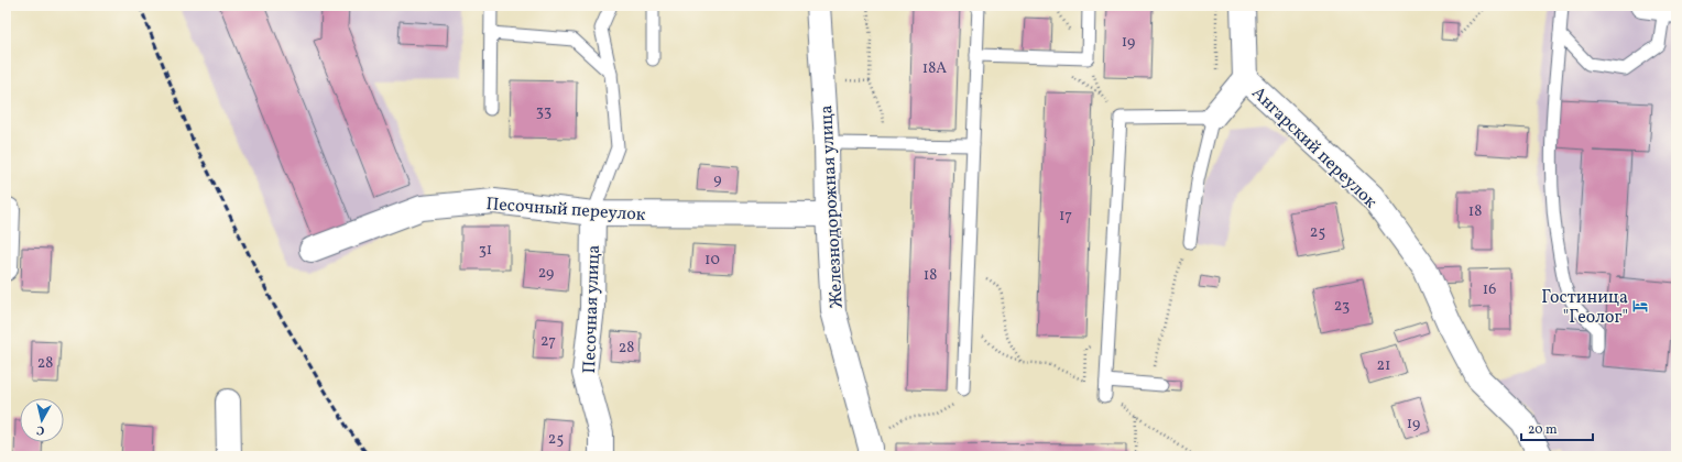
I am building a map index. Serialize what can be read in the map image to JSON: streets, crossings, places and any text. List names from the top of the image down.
{
  "streets": {
    "street": [
      "Ангарский переулок",
      "Железнодорожная улица",
      "Песочный переулок",
      "Песочная улица"
    ]
  },
  "crossings": [
    ["Железнодорожная улица", "Песочный переулок"],
    ["Песочный переулок", "Песочная улица"]
  ],
  "places": {
    "hotel": ["Гостиница \"Геолог\""]
  },
  "house_numbers": [
    "19",
    "18А",
    "33",
    "9",
    "18",
    "17",
    "25",
    "31",
    "10",
    "29",
    "18",
    "16",
    "23",
    "27",
    "28",
    "28",
    "21",
    "19",
    "25"
  ],
  "scale_bar": "20 m",
  "north": "bottom"
}
